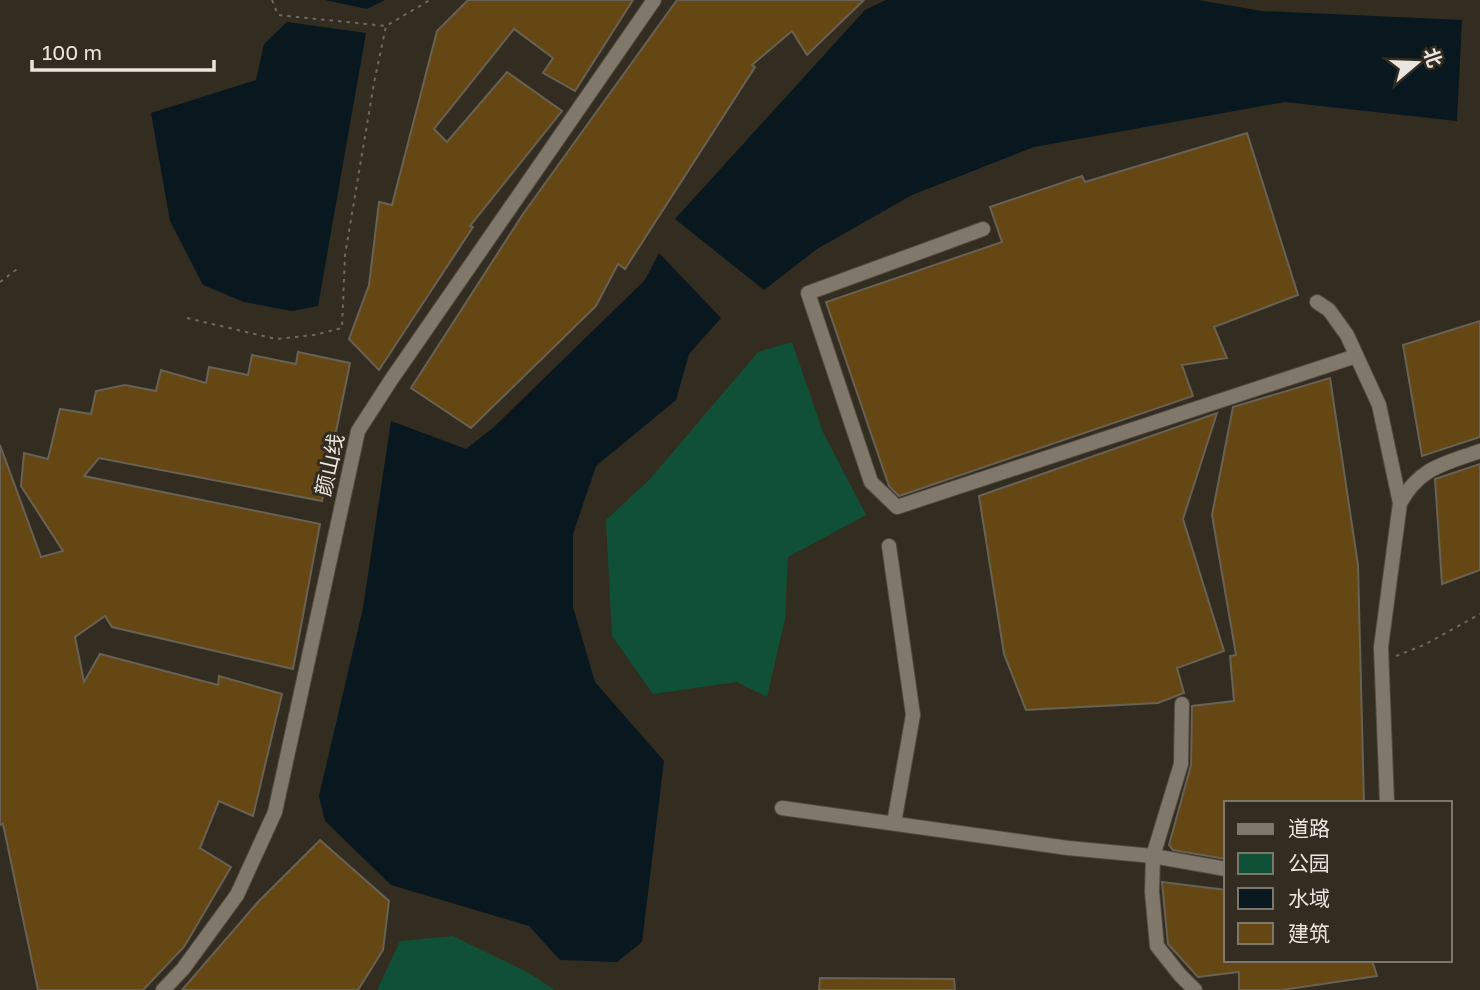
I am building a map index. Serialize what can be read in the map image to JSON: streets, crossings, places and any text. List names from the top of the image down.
{
  "streets": {
    "street": ["颜山线"]
  },
  "legend": [
    "道路",
    "公园",
    "水域",
    "建筑"
  ],
  "scale_bar": "100 m",
  "north": "right"
}
